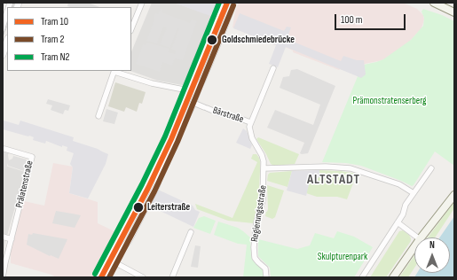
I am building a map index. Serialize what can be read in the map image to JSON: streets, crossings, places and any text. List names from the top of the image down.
{
  "streets": {
    "street": ["Bärstraße", "Prälatenstraße", "Regierungsstraße"]
  },
  "crossings": [
    ["Bärstraße", "Regierungsstraße"]
  ],
  "districts": ["ALTSTADT"],
  "parks": ["Prämonstratenserberg", "Skulpturenpark"],
  "places": ["Goldschmiedebrücke", "Leiterstraße"],
  "lines": ["tram line 10", "tram line N2", "tram line 2"],
  "legend": ["Tram 10", "Tram 2", "Tram N2"],
  "scale_bar": "100 m",
  "north": "top"
}
